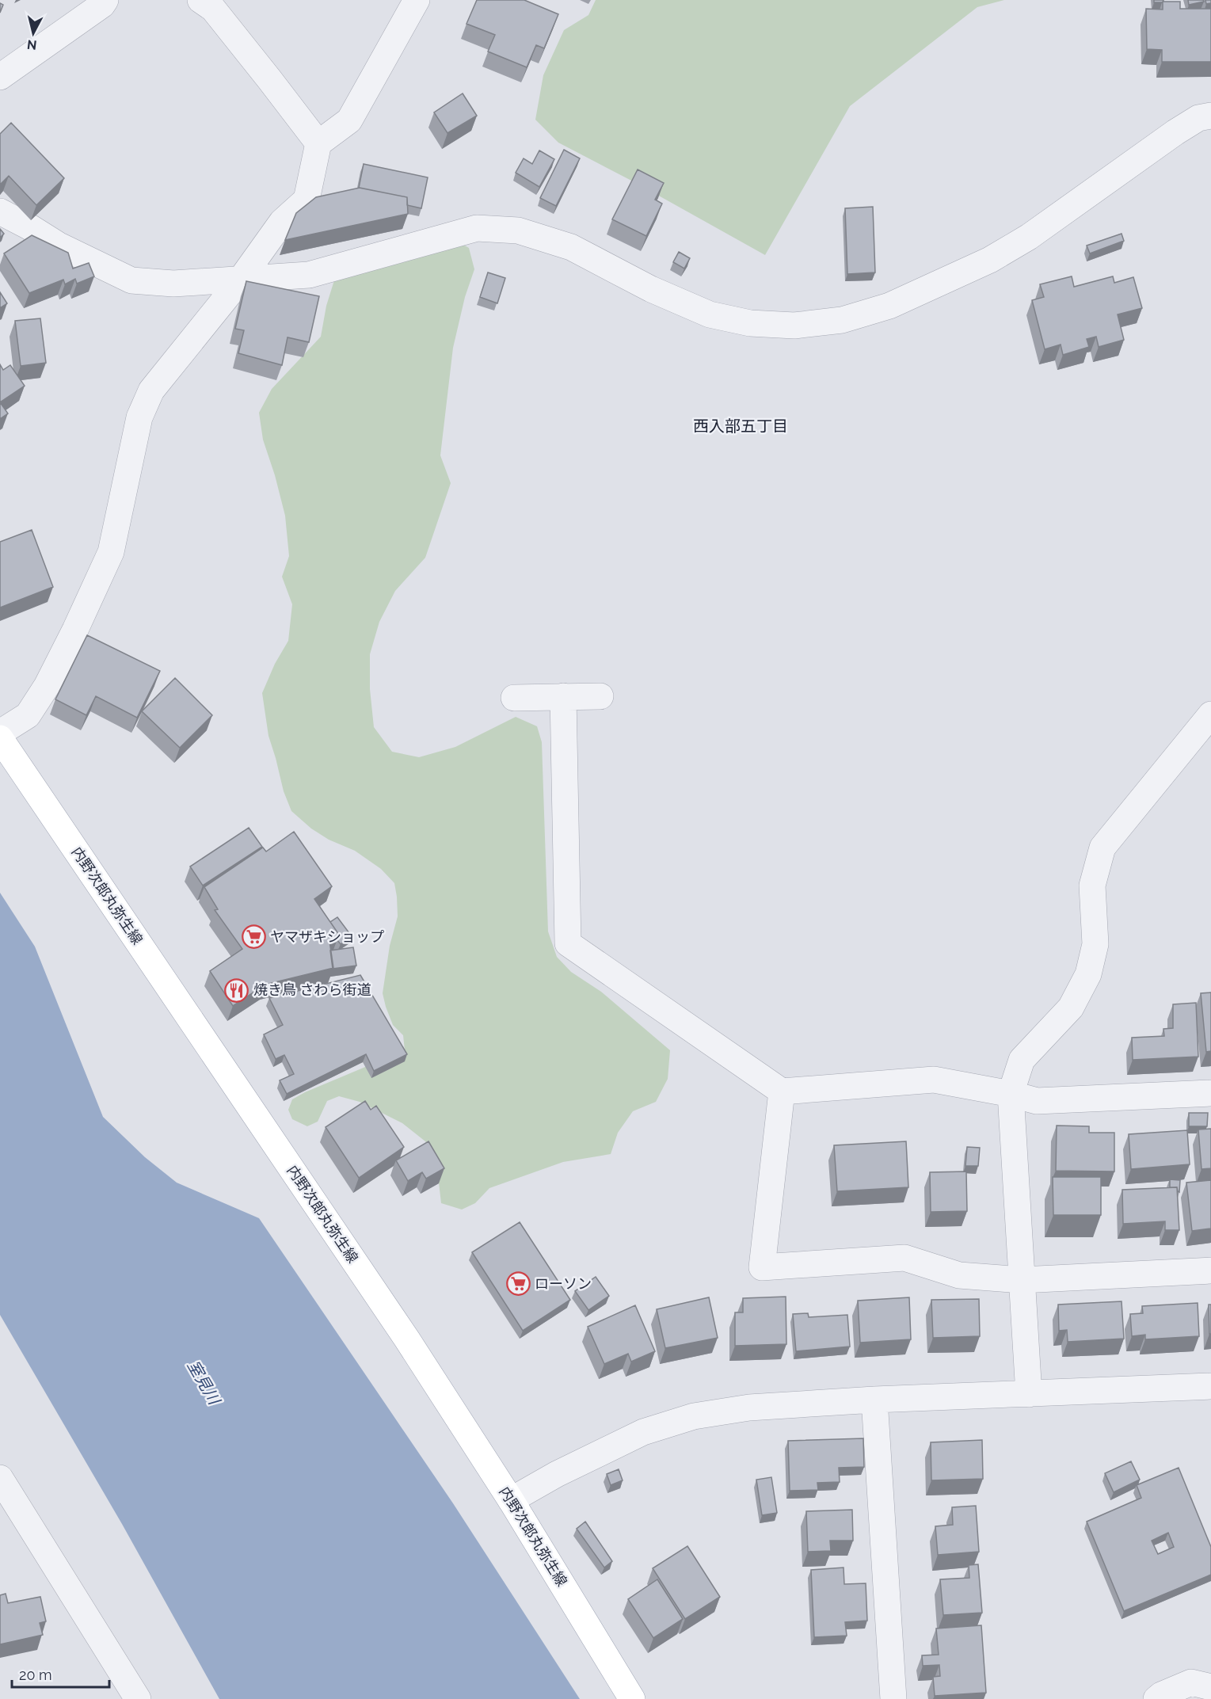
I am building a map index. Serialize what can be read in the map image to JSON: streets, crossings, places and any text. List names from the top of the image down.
{
  "streets": {
    "main road": ["内野次郎丸弥生線"]
  },
  "districts": ["西入部五丁目"],
  "water": ["室見川"],
  "places": {
    "supermarket": ["ヤマザキショップ", "ローソン"],
    "restaurant": ["焼き鳥 さわら街道"]
  },
  "scale_bar": "20 m",
  "north": "bottom"
}
